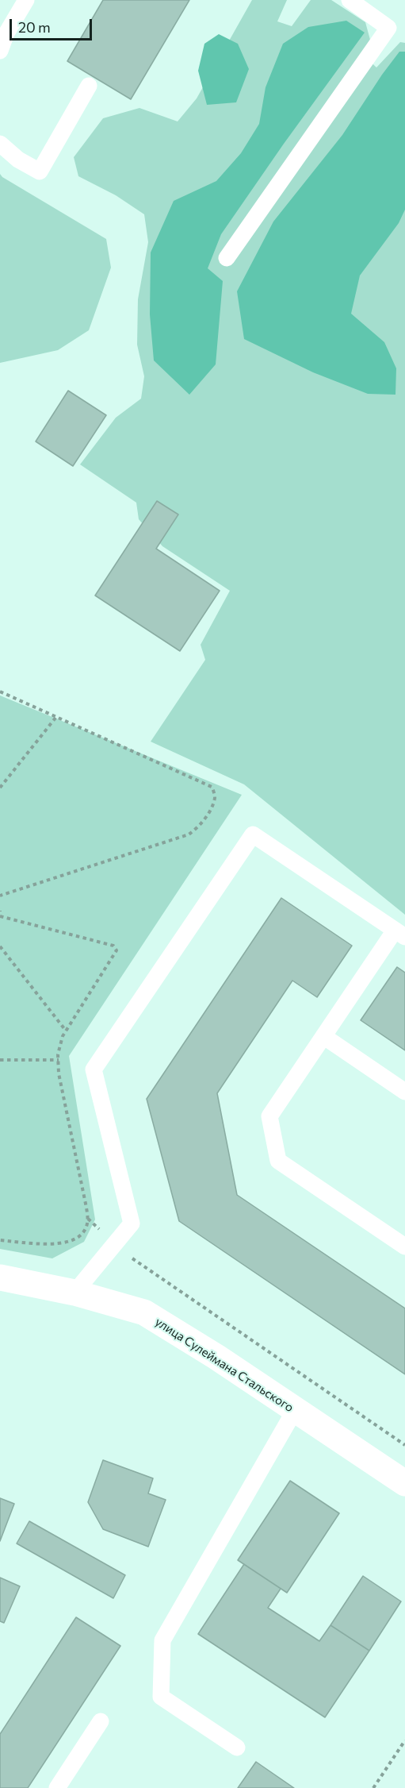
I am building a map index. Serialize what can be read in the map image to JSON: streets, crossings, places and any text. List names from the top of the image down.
{
  "streets": {
    "street": ["улица Сулеймана Стальского"]
  },
  "scale_bar": "20 m"
}
